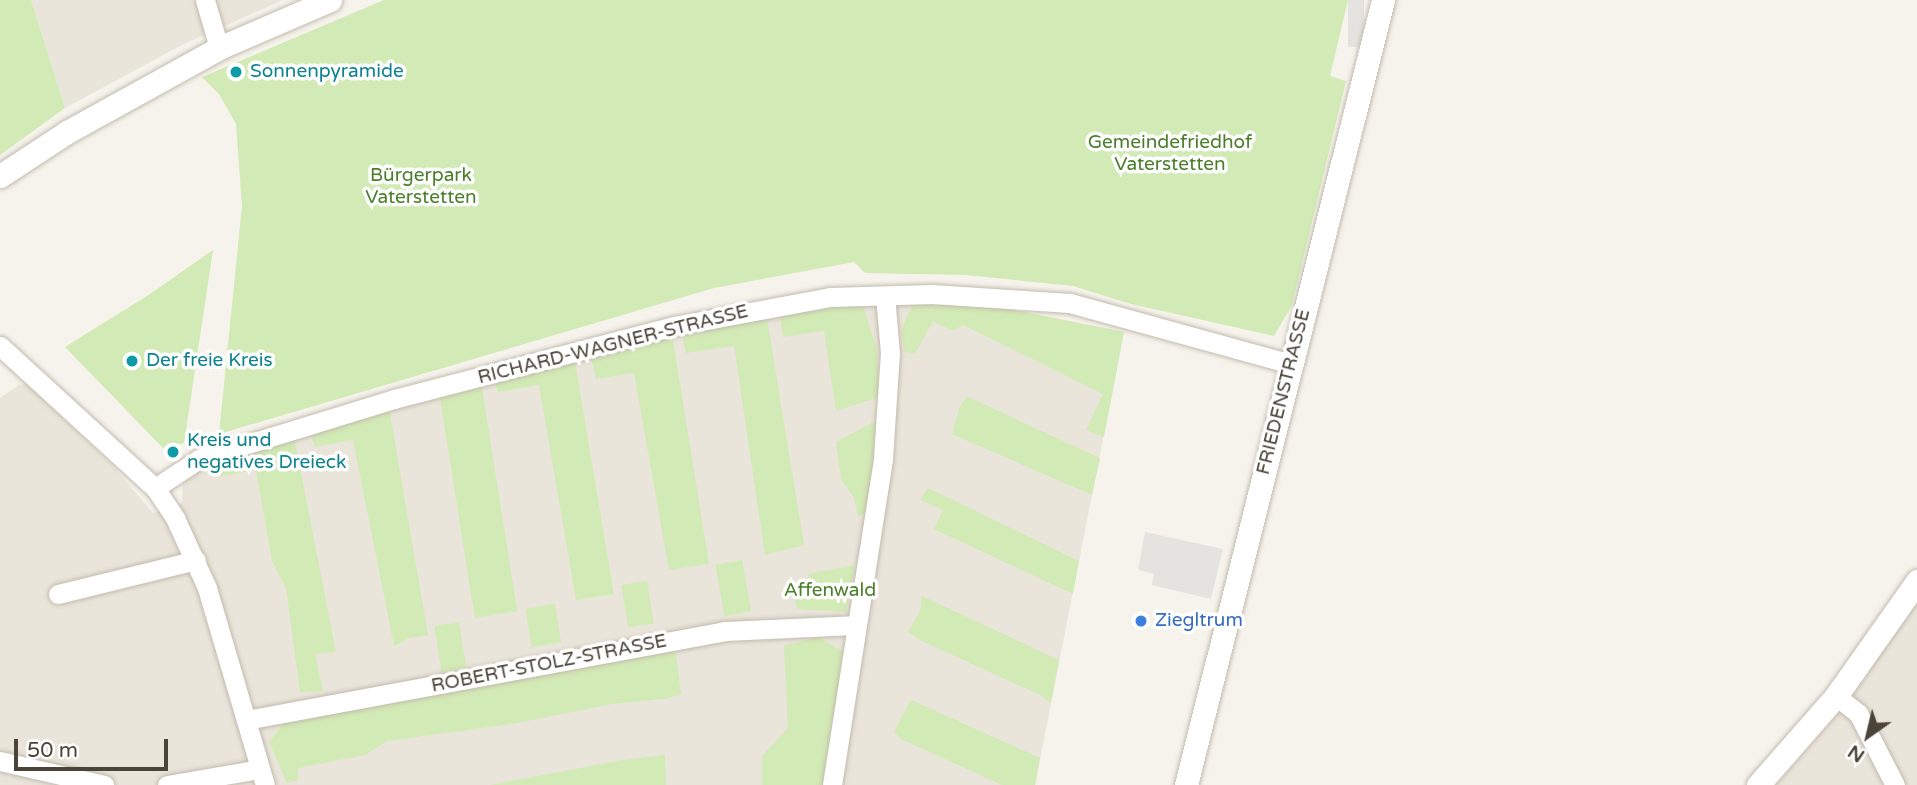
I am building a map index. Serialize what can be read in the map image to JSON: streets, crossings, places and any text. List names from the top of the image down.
{
  "streets": {
    "street": ["RICHARD-WAGNER-STRASSE", "FRIEDENSTRASSE", "ROBERT-STOLZ-STRASSE"]
  },
  "crossings": [
    ["RICHARD-WAGNER-STRASSE", "FRIEDENSTRASSE"]
  ],
  "parks": ["Gemeindefriedhof Vaterstetten", "Bürgerpark Vaterstetten", "Affenwald"],
  "places": [
    "Sonnenpyramide",
    "Der freie Kreis",
    "Kreis und negatives Dreieck",
    "Ziegltrum"
  ],
  "scale_bar": "50 m",
  "north": "bottom left"
}
